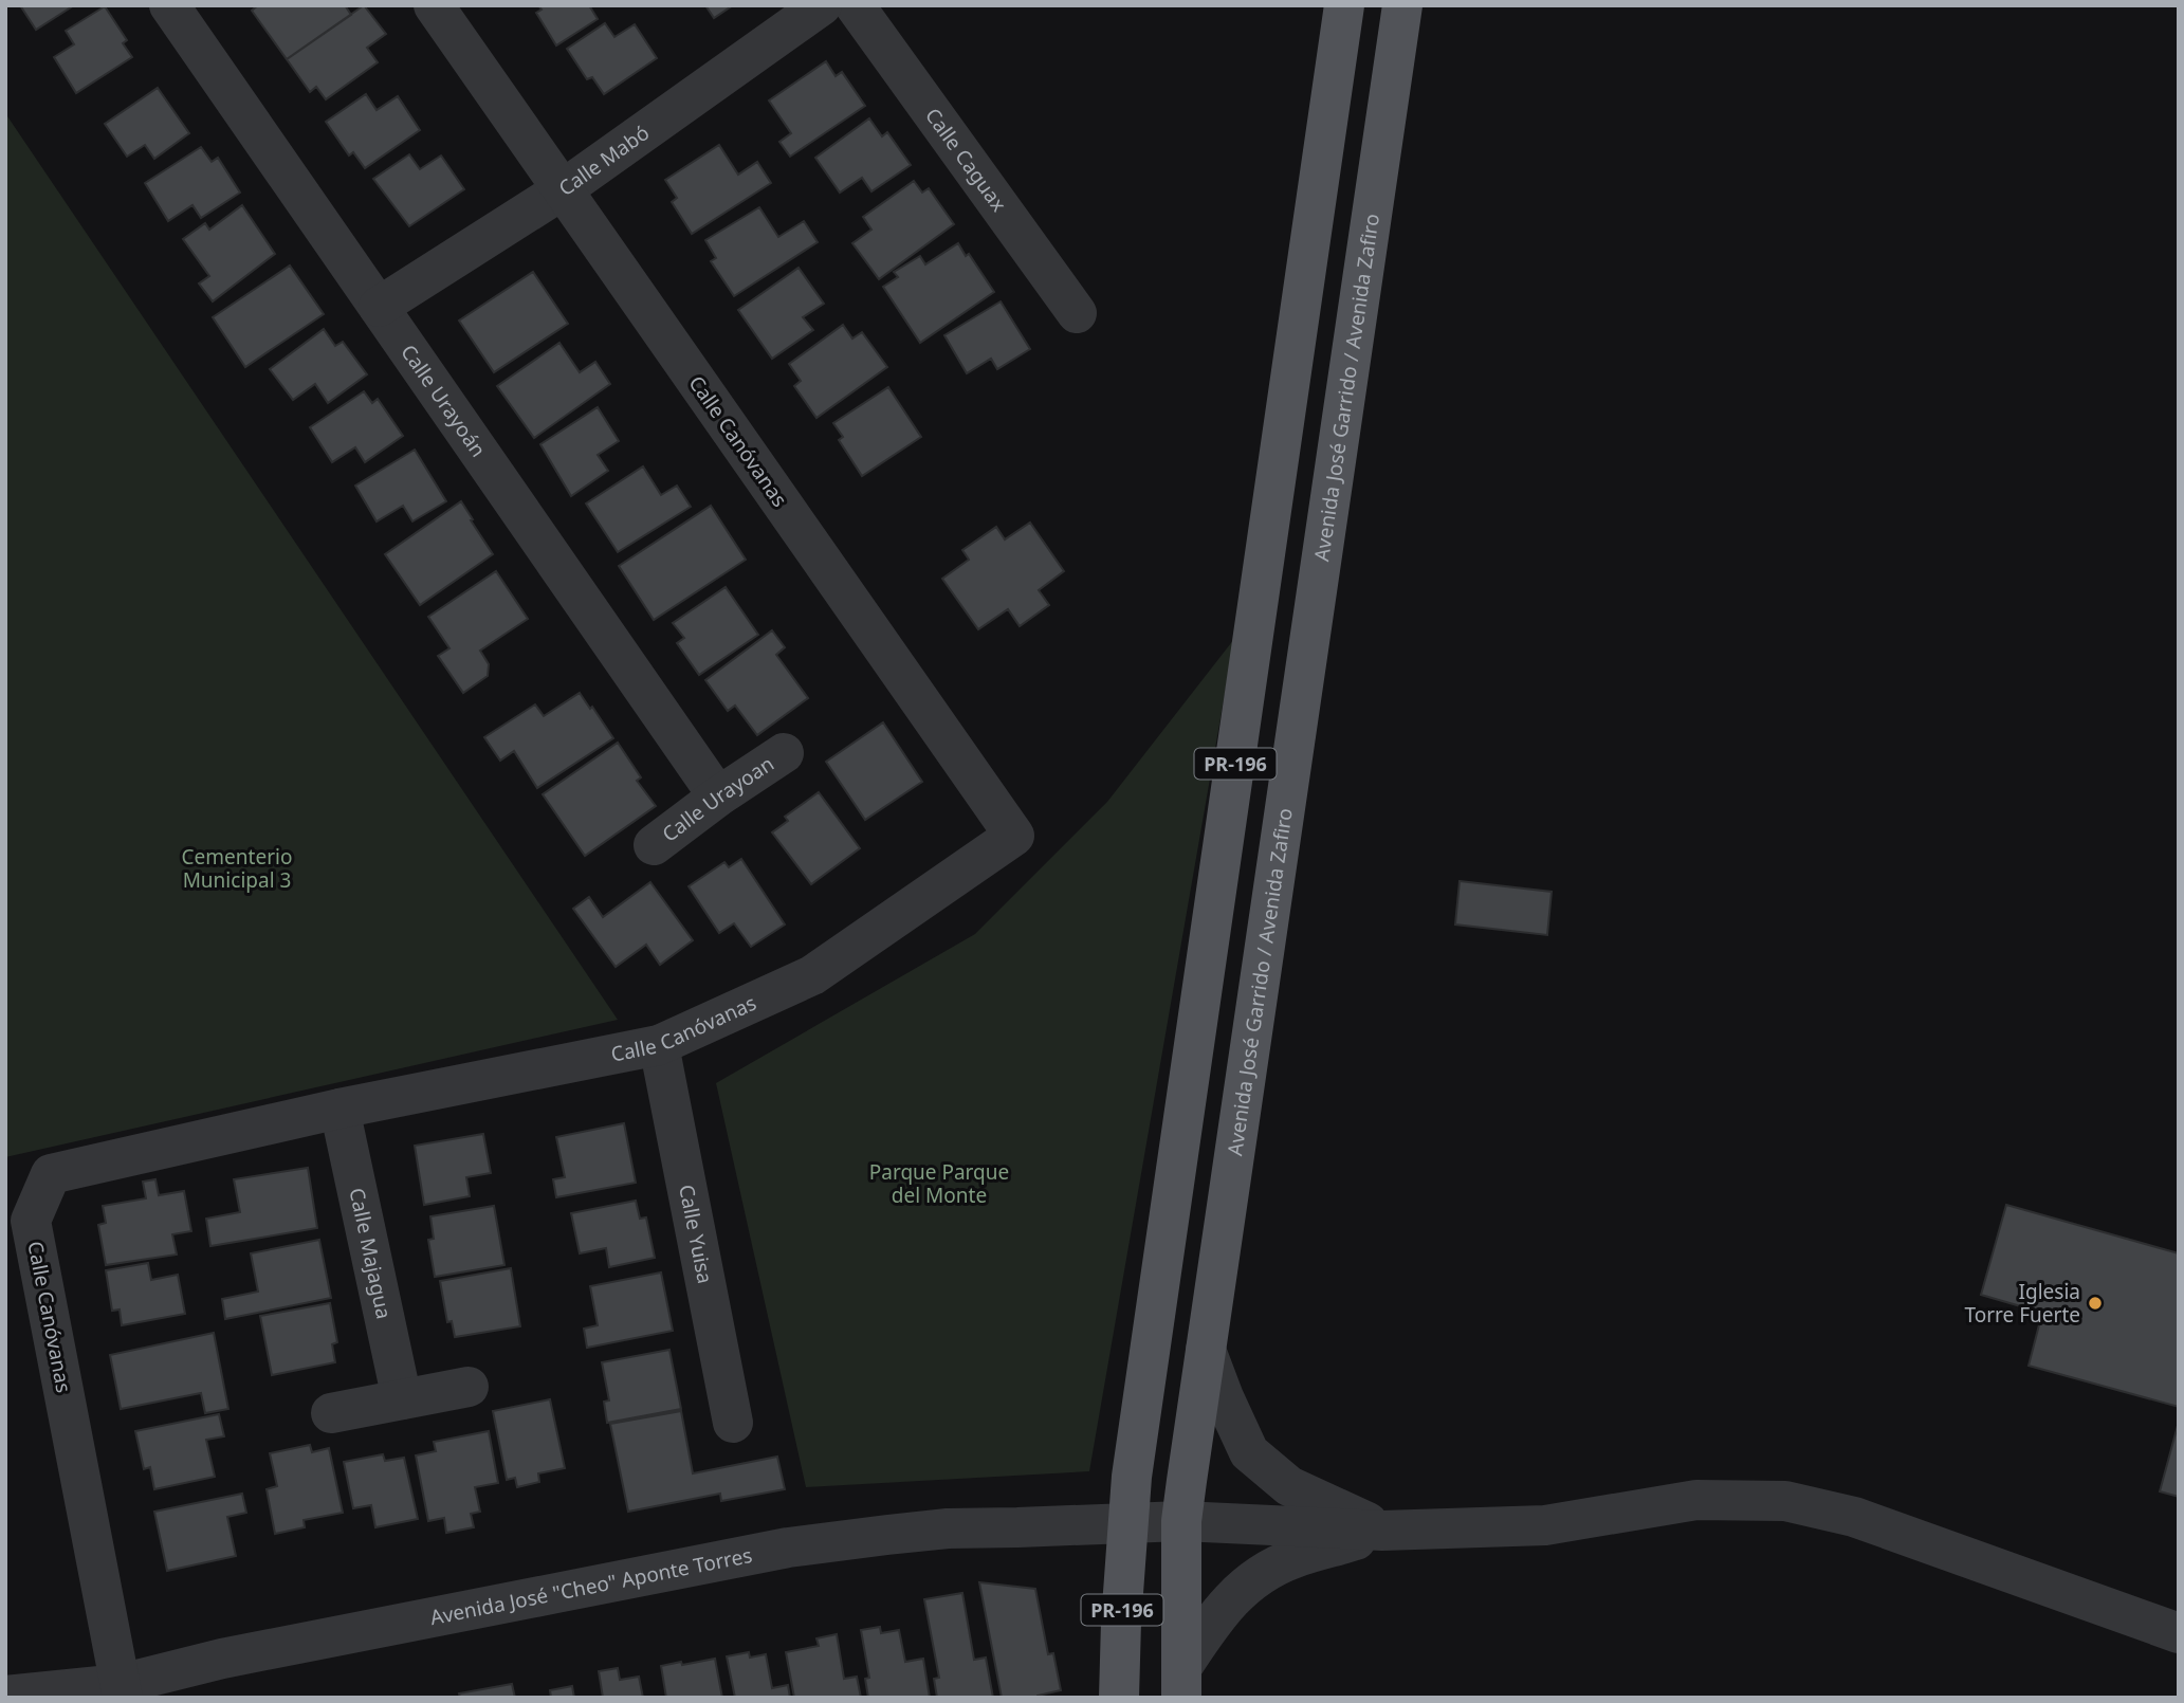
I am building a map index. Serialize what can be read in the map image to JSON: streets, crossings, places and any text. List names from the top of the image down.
{
  "streets": {
    "main road": ["Avenida José Garrido / Avenida Zafiro", "PR-196"],
    "street": [
      "Calle Caguax",
      "Calle Mabó",
      "Calle Urayoán",
      "Calle Canóvanas",
      "Calle Urayoan",
      "Calle Yuisa",
      "Calle Majagua",
      "Avenida José \"Cheo\" Aponte Torres"
    ]
  },
  "crossings": [
    ["Calle Mabó", "Calle Urayoán"],
    ["Calle Mabó", "Calle Canóvanas"],
    ["Avenida José Garrido / Avenida Zafiro", "Avenida José \"Cheo\" Aponte Torres"],
    ["Calle Urayoán", "Calle Urayoan"],
    ["Calle Canóvanas", "Calle Yuisa"],
    ["Calle Canóvanas", "Calle Majagua"],
    ["Calle Canóvanas", "Avenida José \"Cheo\" Aponte Torres"],
    ["PR-196", "Avenida José \"Cheo\" Aponte Torres"]
  ],
  "parks": ["Cementerio Municipal 3", "Parque Parque del Monte"],
  "places": ["Iglesia Torre Fuerte"]
}
